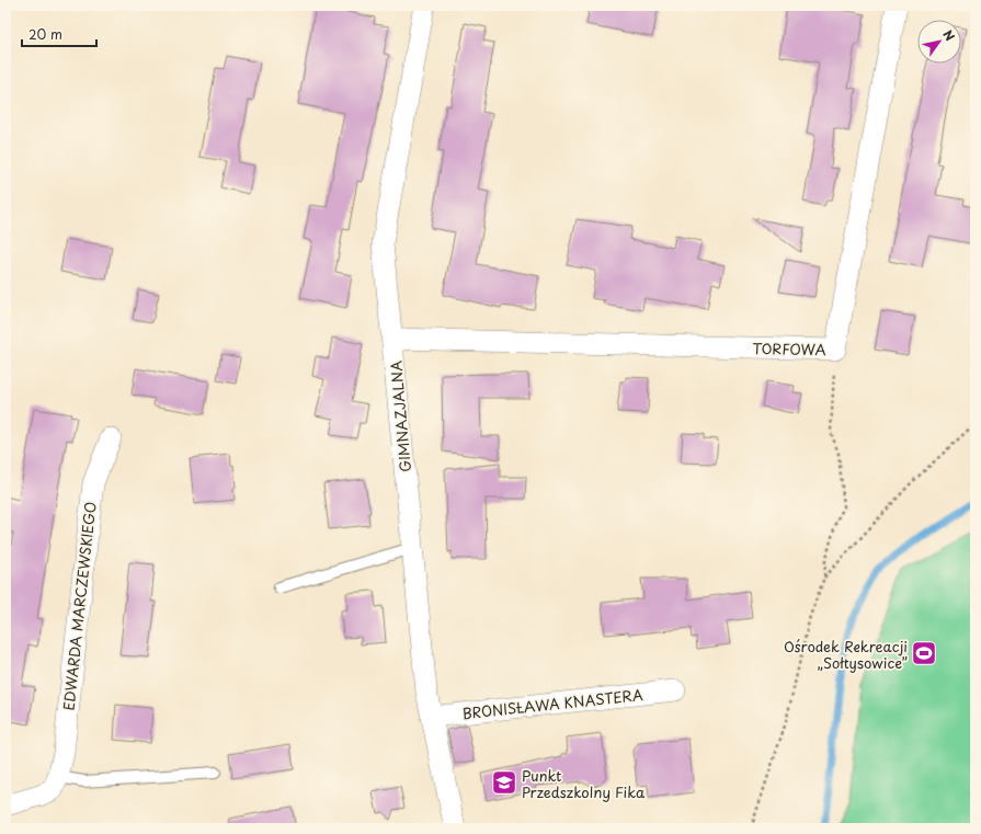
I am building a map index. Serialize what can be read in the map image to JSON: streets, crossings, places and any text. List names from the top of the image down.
{
  "streets": {
    "street": [
      "TORFOWA",
      "GIMNAZJALNA",
      "EDWARDA MARCZEWSKIEGO",
      "BRONISŁAWA KNASTERA"
    ]
  },
  "crossings": [
    ["TORFOWA", "GIMNAZJALNA"],
    ["GIMNAZJALNA", "BRONISŁAWA KNASTERA"]
  ],
  "places": {
    "sports": ["Ośrodek Rekreacji „Sołtysowice”"],
    "school or university": ["Punkt Przedszkolny Fika"]
  },
  "scale_bar": "20 m",
  "north": "top right"
}
